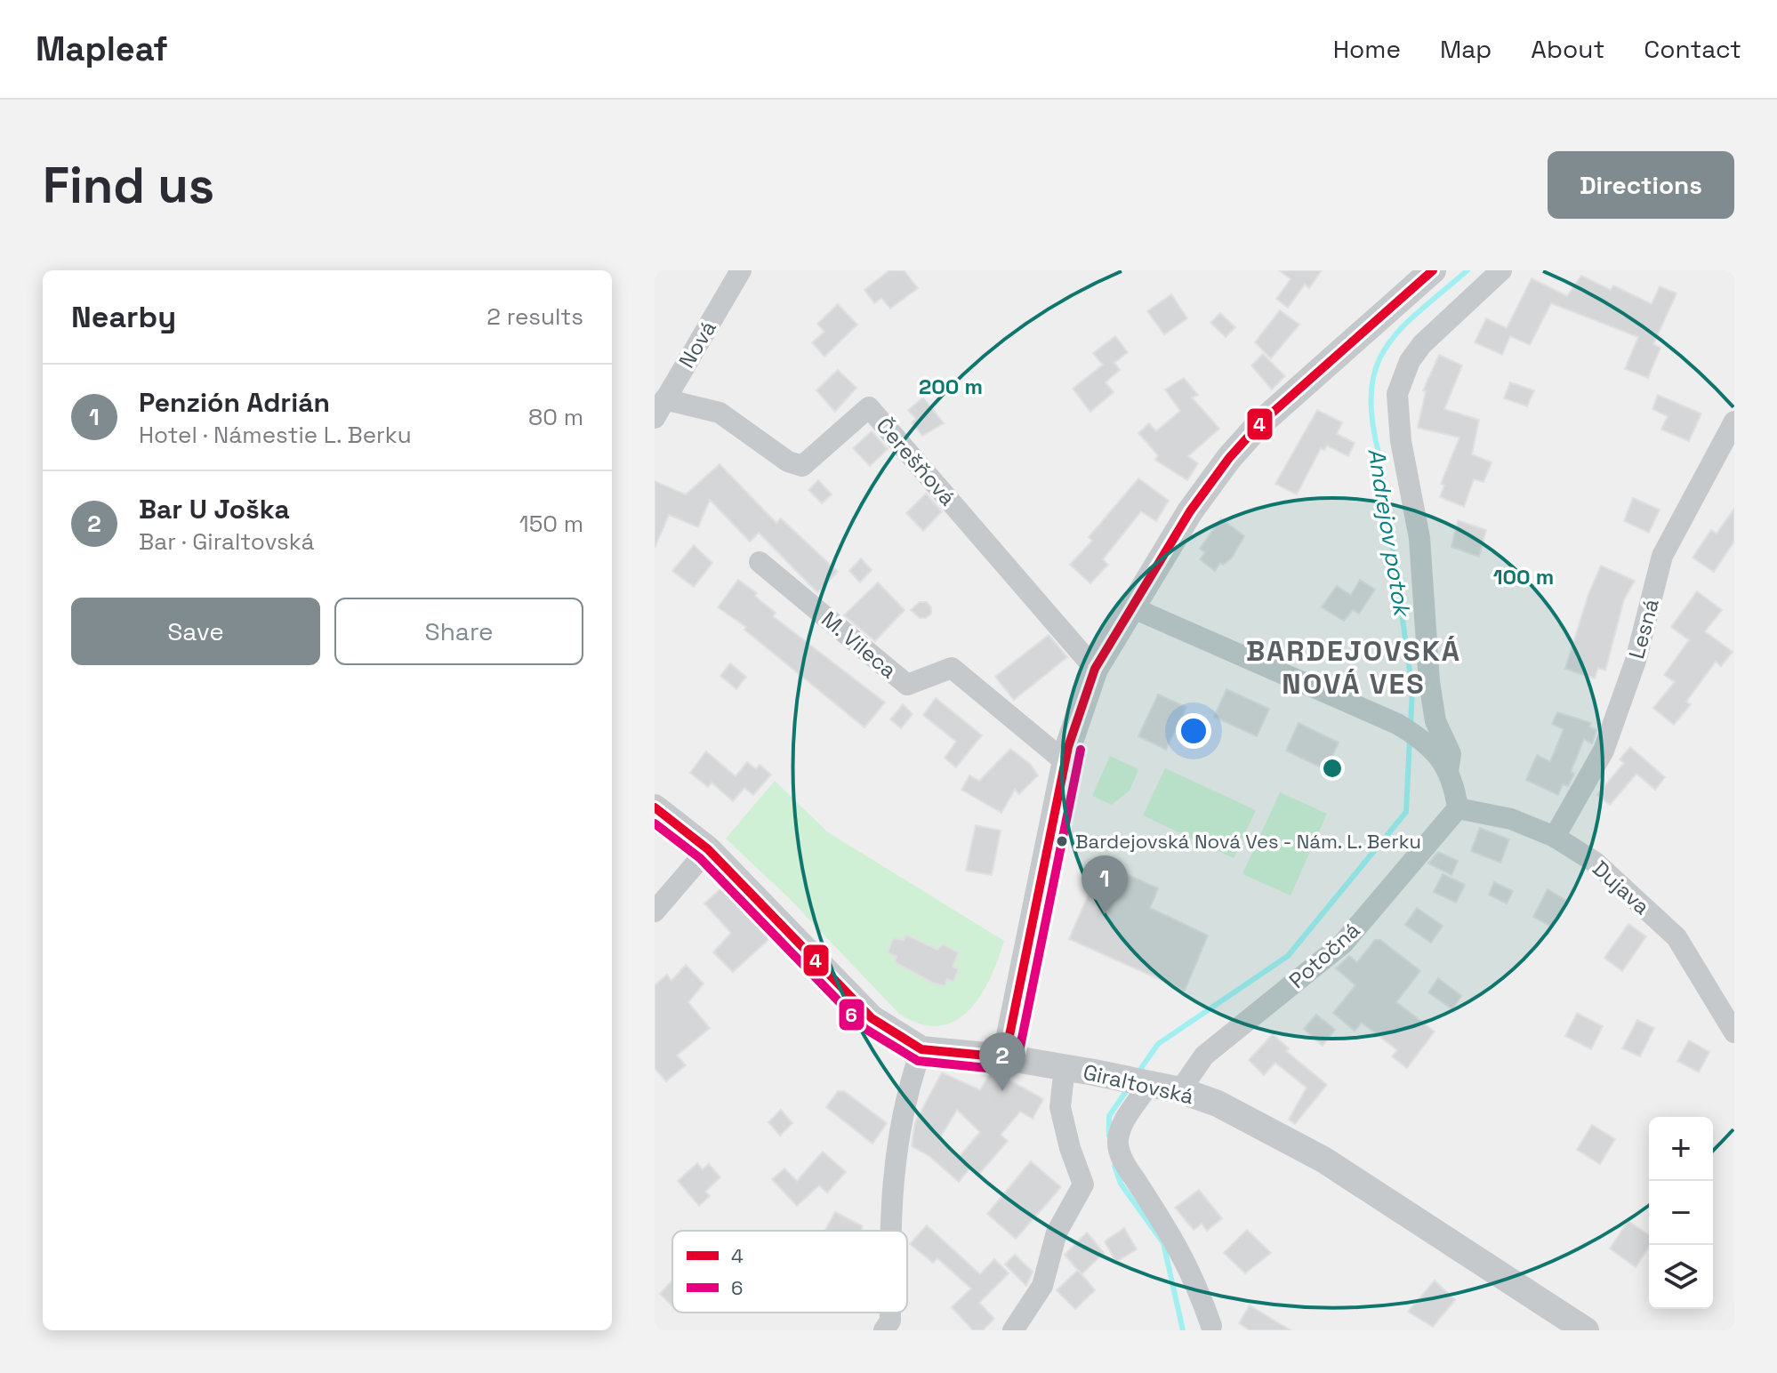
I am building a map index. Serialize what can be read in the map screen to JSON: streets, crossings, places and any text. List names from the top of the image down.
{
  "streets": {
    "street": [
      "Nová",
      "Čerešňová",
      "Lesná",
      "M. Vileca",
      "Dujava",
      "Potočná",
      "Giraltovská"
    ]
  },
  "crossings": [
    ["Nová", "Čerešňová"],
    ["Lesná", "Dujava"],
    ["Dujava", "Potočná"],
    ["Potočná", "Giraltovská"]
  ],
  "districts": ["BARDEJOVSKÁ NOVÁ VES"],
  "water": ["Andrejov potok"],
  "places": ["Bardejovská Nová Ves - Nám. L. Berku"],
  "lines": ["transit line 4", "transit line 6"],
  "legend": ["4", "6"],
  "page": {
    "header": "Mapleaf",
    "nav": [
      "Home",
      "Map",
      "About",
      "Contact"
    ],
    "buttons": [
      "Directions",
      ["Save", "Share"]
    ],
    "title": "Find us",
    "heading": ["Nearby", "2 results"],
    "list": [
      {
        "mark": "1",
        "name": "Penzión Adrián",
        "note": "Hotel · Námestie L. Berku",
        "value": "80 m"
      },
      {
        "mark": "2",
        "name": "Bar U Joška",
        "note": "Bar · Giraltovská",
        "value": "150 m"
      }
    ],
    "pins": ["1", "2"],
    "map_buttons": ["+", "−"]
  },
  "rings": ["200 m", "100 m"]
}
